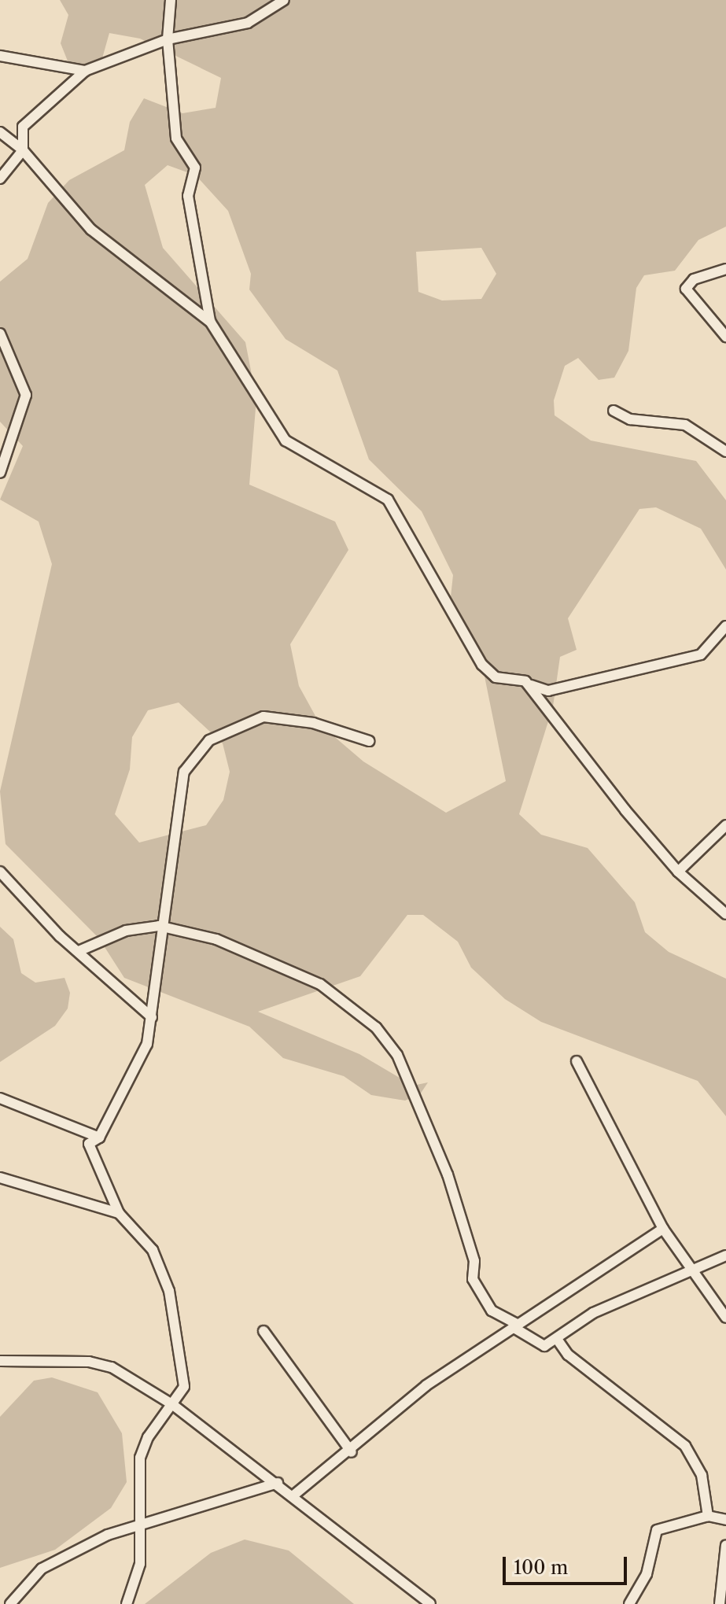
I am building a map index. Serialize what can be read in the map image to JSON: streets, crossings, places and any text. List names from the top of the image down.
{
  "scale_bar": "100 m"
}
